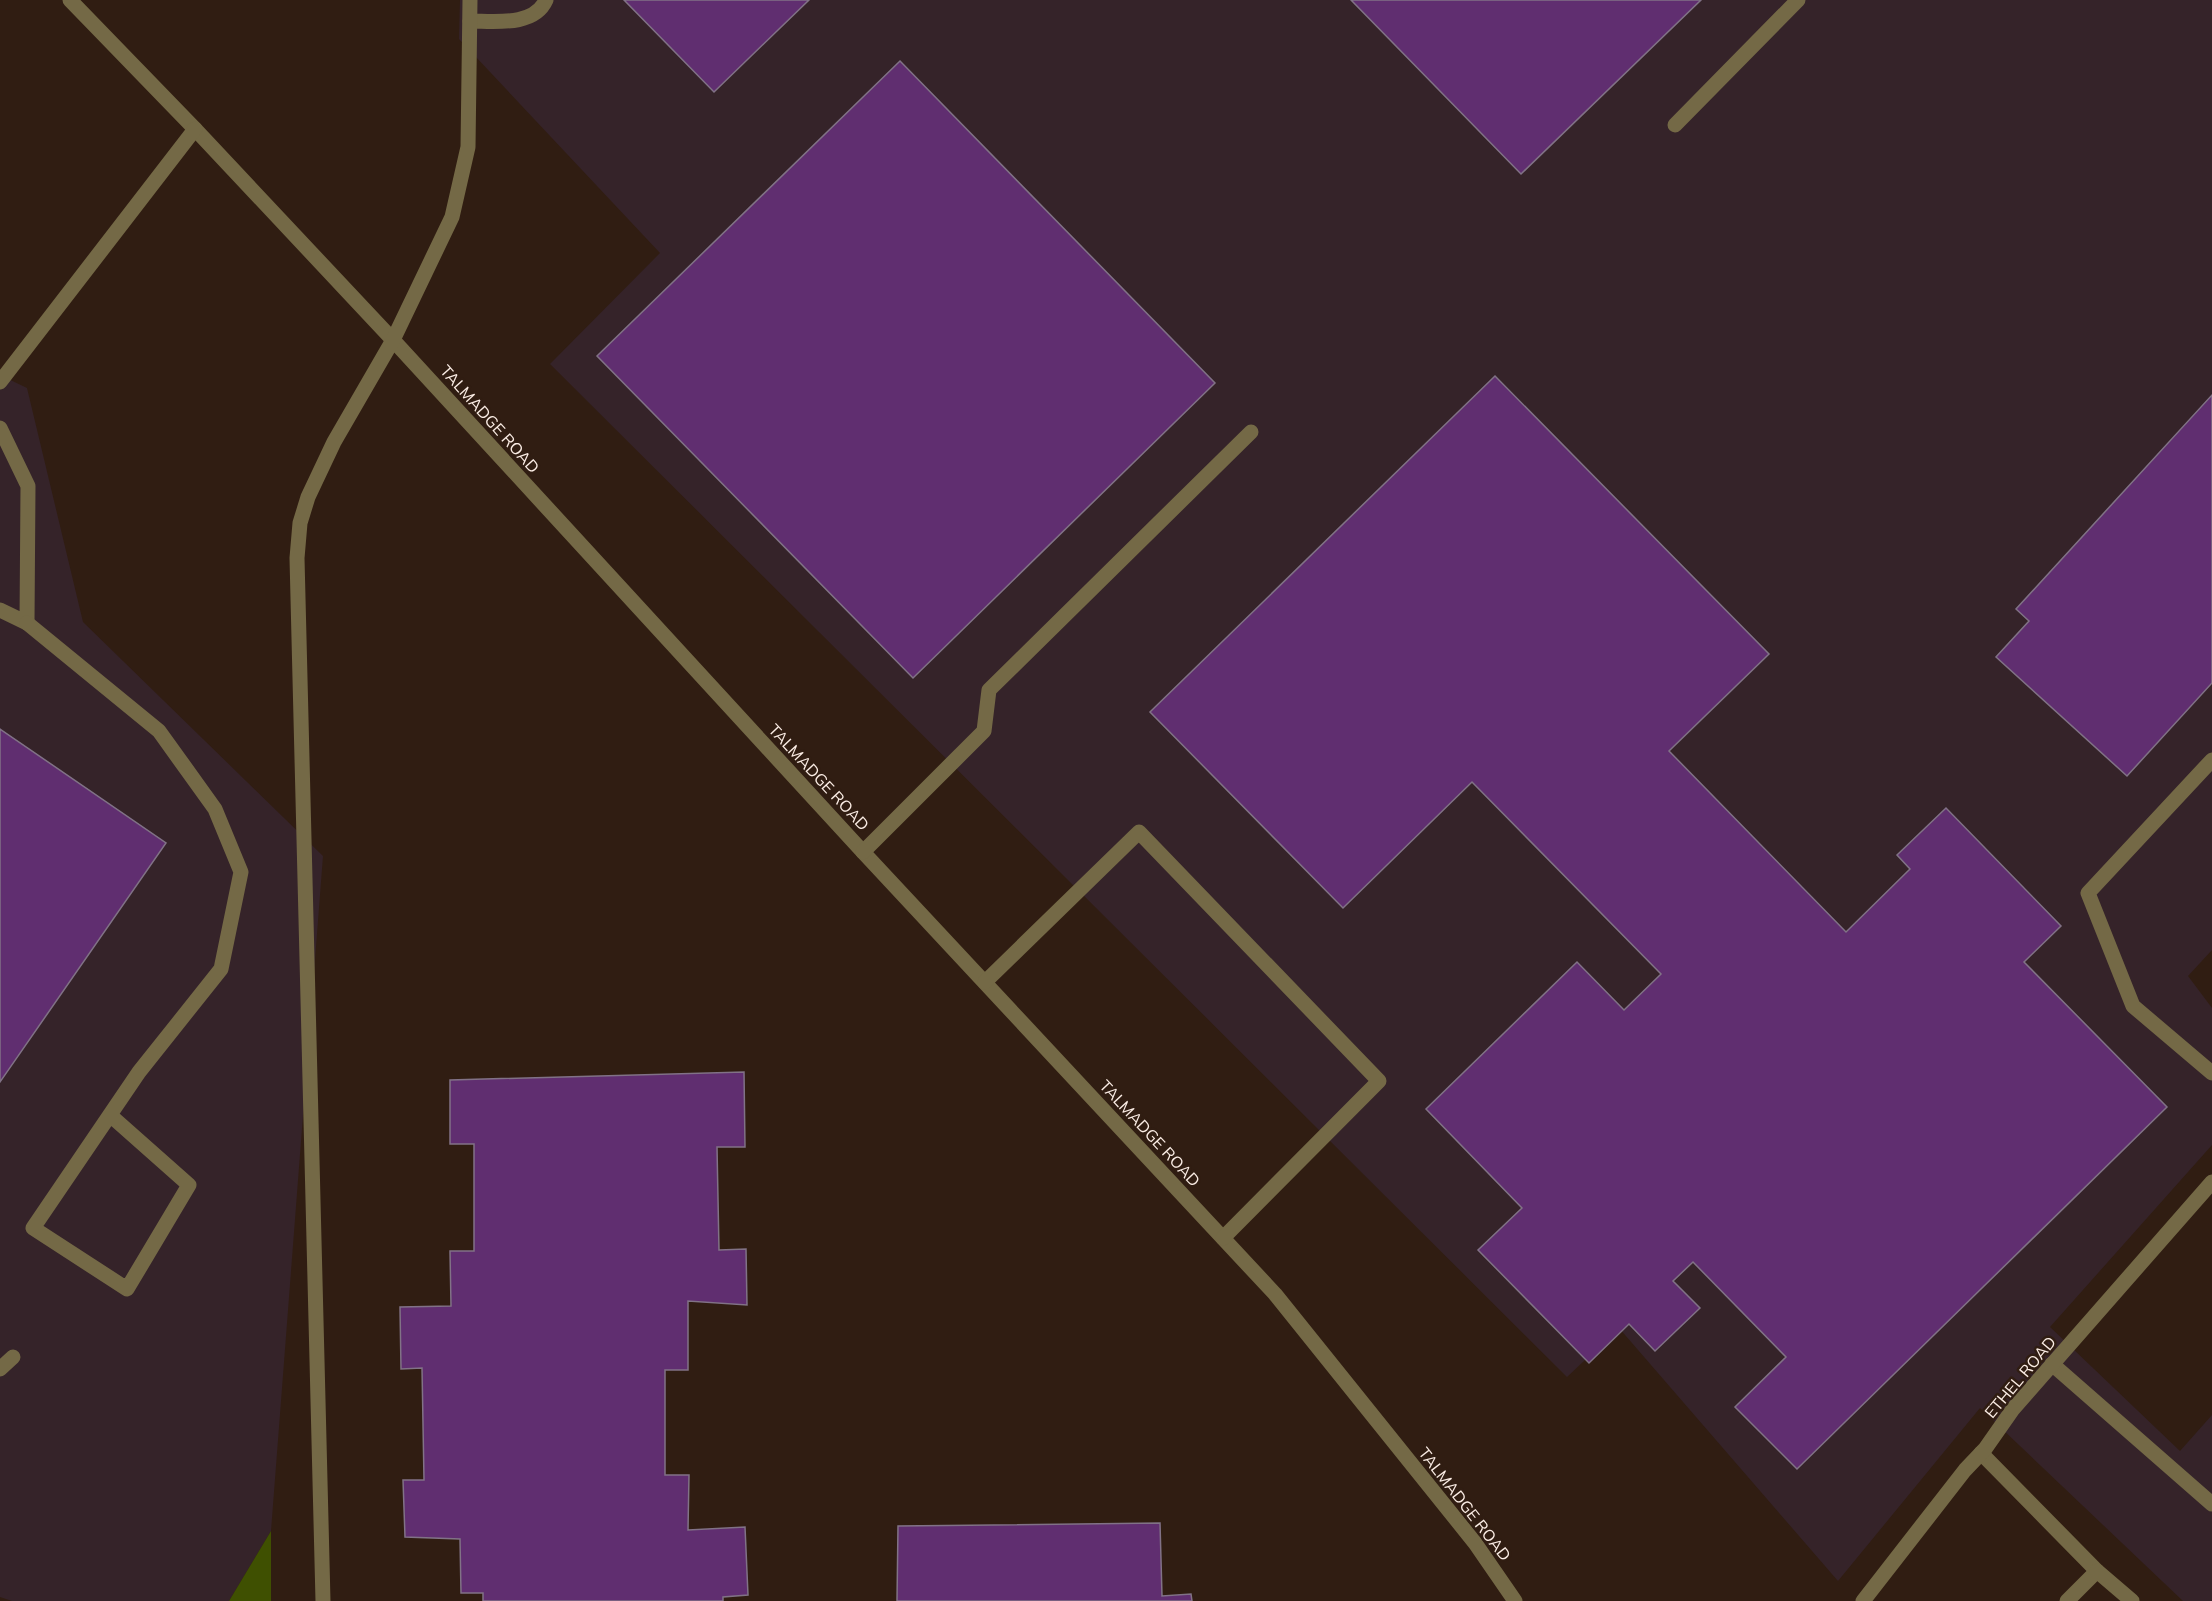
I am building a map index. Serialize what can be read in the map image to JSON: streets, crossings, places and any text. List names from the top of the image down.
{
  "streets": {
    "street": ["TALMADGE ROAD", "ETHEL ROAD"]
  }
}
